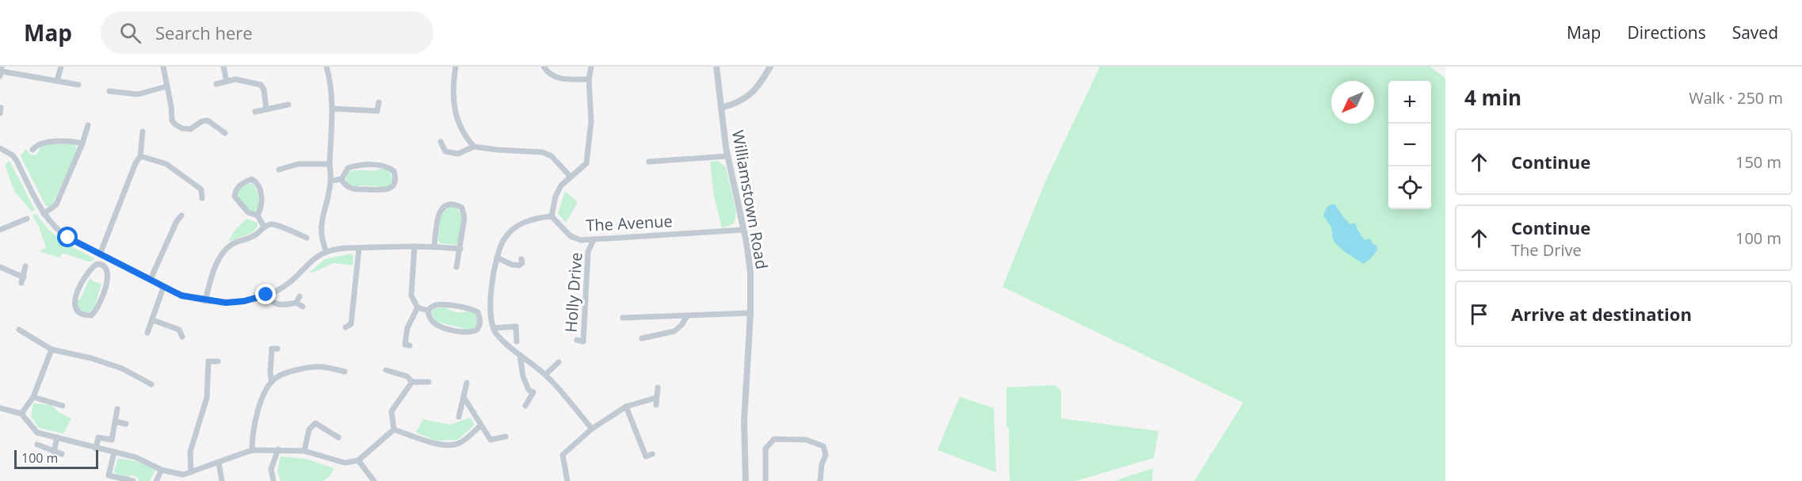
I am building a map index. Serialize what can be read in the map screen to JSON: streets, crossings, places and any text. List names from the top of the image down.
{
  "streets": {
    "street": ["Williamstown Road", "The Avenue", "Holly Drive"]
  },
  "crossings": [
    ["Williamstown Road", "The Avenue"],
    ["The Avenue", "Holly Drive"]
  ],
  "scale_bar": "100 m",
  "north": "bottom left",
  "page": {
    "header": "Map",
    "search": "Search here",
    "nav": ["Map", "Directions", "Saved"],
    "heading": ["4 min", "Walk · 250 m"],
    "map_buttons": ["+", "−"],
    "list": [
      ["Continue", "150 m"],
      ["Continue", "The Drive", "100 m"],
      "Arrive at destination"
    ],
    "scale": "100 m"
  }
}
